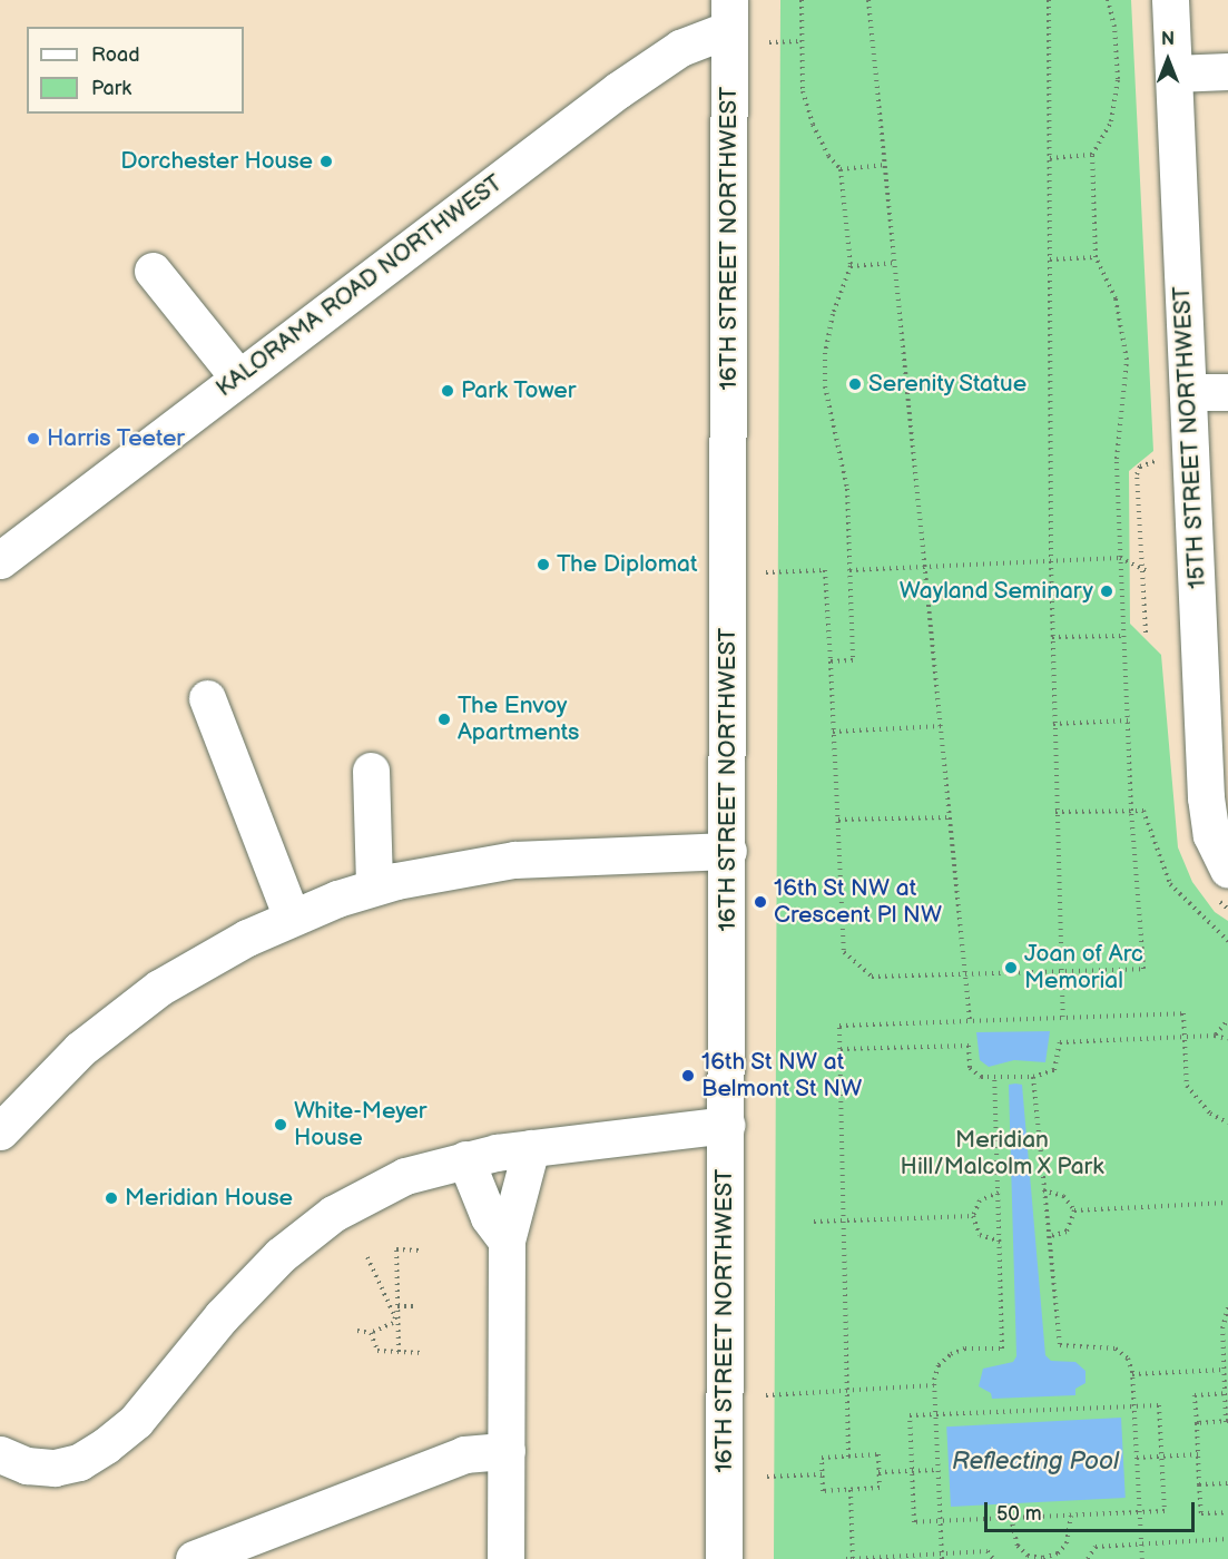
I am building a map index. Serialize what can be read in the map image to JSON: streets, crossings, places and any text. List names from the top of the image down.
{
  "streets": {
    "street": ["16TH STREET NORTHWEST", "KALORAMA ROAD NORTHWEST", "15TH STREET NORTHWEST"]
  },
  "crossings": [
    ["16TH STREET NORTHWEST", "KALORAMA ROAD NORTHWEST"]
  ],
  "water": ["Reflecting Pool"],
  "parks": ["Meridian Hill/Malcolm X Park"],
  "places": [
    "Dorchester House",
    "Serenity Statue",
    "Park Tower",
    "Harris Teeter",
    "The Diplomat",
    "Wayland Seminary",
    "The Envoy Apartments",
    "16th St NW at Crescent Pl NW",
    "Joan of Arc Memorial",
    "16th St NW at Belmont St NW",
    "White-Meyer House",
    "Meridian House"
  ],
  "legend": ["Road", "Park"],
  "scale_bar": "50 m",
  "north": "top"
}
